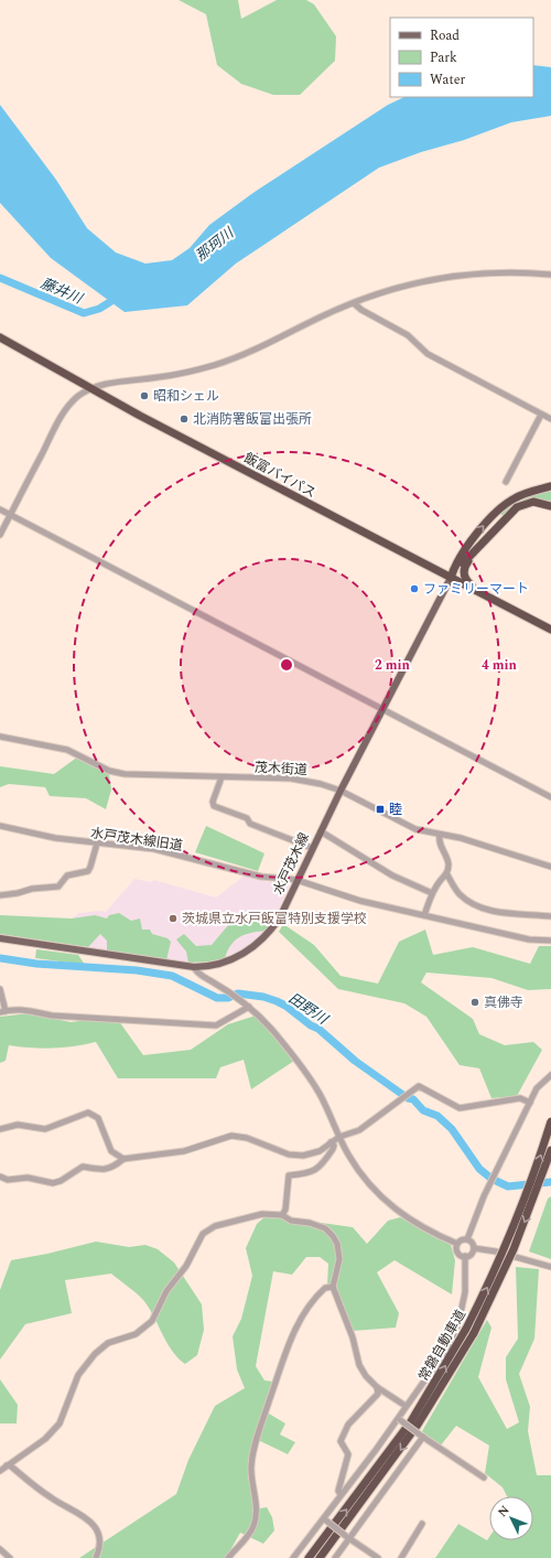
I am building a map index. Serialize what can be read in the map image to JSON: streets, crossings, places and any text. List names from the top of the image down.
{
  "streets": {
    "highway": ["飯富バイパス", "常磐自動車道"],
    "main road": ["水戸茂木線"],
    "street": ["茂木街道", "水戸茂木線旧道"]
  },
  "crossings": [
    ["飯富バイパス", "水戸茂木線"],
    ["茂木街道", "水戸茂木線"],
    ["水戸茂木線旧道", "水戸茂木線"]
  ],
  "water": ["那珂川", "藤井川", "田野川"],
  "places": {
    "other": [
      "昭和シェル",
      "北消防署飯富出張所",
      "ファミリーマート",
      "茨城県立水戸飯富特別支援学校",
      "真佛寺"
    ],
    "transit": ["睦"]
  },
  "legend": ["Road", "Park", "Water"],
  "north": "top left",
  "rings": ["2 min", "4 min"]
}
